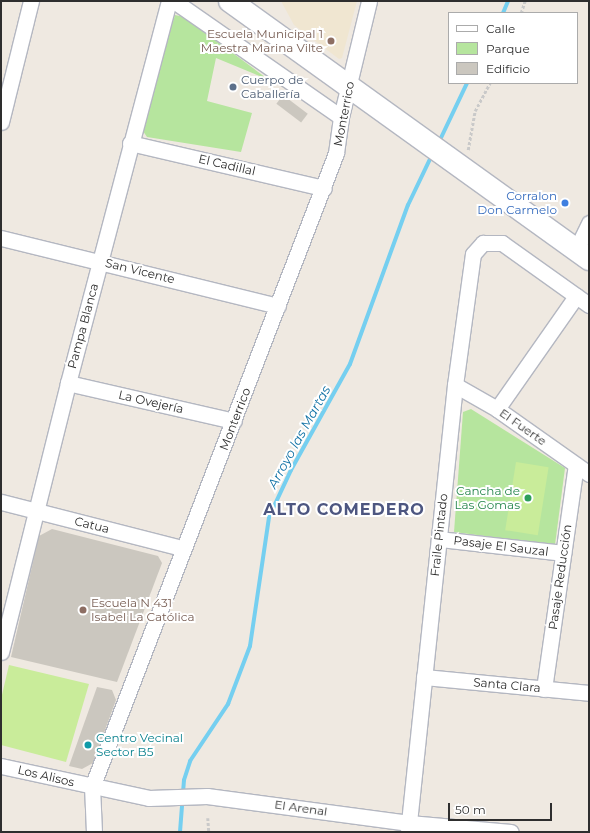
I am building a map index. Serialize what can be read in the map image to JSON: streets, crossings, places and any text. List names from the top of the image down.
{
  "streets": {
    "street": [
      "Monterrico",
      "El Cadillal",
      "San Vicente",
      "Pampa Blanca",
      "La Ovejería",
      "El Fuerte",
      "Catua",
      "Fraile Pintado",
      "Pasaje El Sauzal",
      "Pasaje Reducción",
      "Santa Clara",
      "Los Alisos",
      "El Arenal"
    ]
  },
  "crossings": [
    ["Monterrico", "El Cadillal"],
    ["Monterrico", "San Vicente"],
    ["Monterrico", "La Ovejería"],
    ["Monterrico", "Catua"],
    ["Monterrico", "Los Alisos"],
    ["Monterrico", "El Arenal"],
    ["El Cadillal", "Pampa Blanca"],
    ["San Vicente", "Pampa Blanca"],
    ["Pampa Blanca", "La Ovejería"],
    ["Pampa Blanca", "Catua"],
    ["El Fuerte", "Fraile Pintado"],
    ["El Fuerte", "Pasaje Reducción"],
    ["Fraile Pintado", "Pasaje El Sauzal"],
    ["Fraile Pintado", "Santa Clara"],
    ["Fraile Pintado", "El Arenal"],
    ["Pasaje El Sauzal", "Pasaje Reducción"],
    ["Pasaje Reducción", "Santa Clara"],
    ["Los Alisos", "El Arenal"]
  ],
  "districts": ["ALTO COMEDERO"],
  "water": ["Arroyo las Martas"],
  "places": [
    "Escuela Municipal 1 Maestra Marina Vilte",
    "Cuerpo de Caballería",
    "Corralon Don Carmelo",
    "Cancha de Las Gomas",
    "Escuela N 431 Isabel La Católica",
    "Centro Vecinal Sector B5"
  ],
  "legend": ["Calle", "Parque", "Edificio"],
  "scale_bar": "50 m"
}
